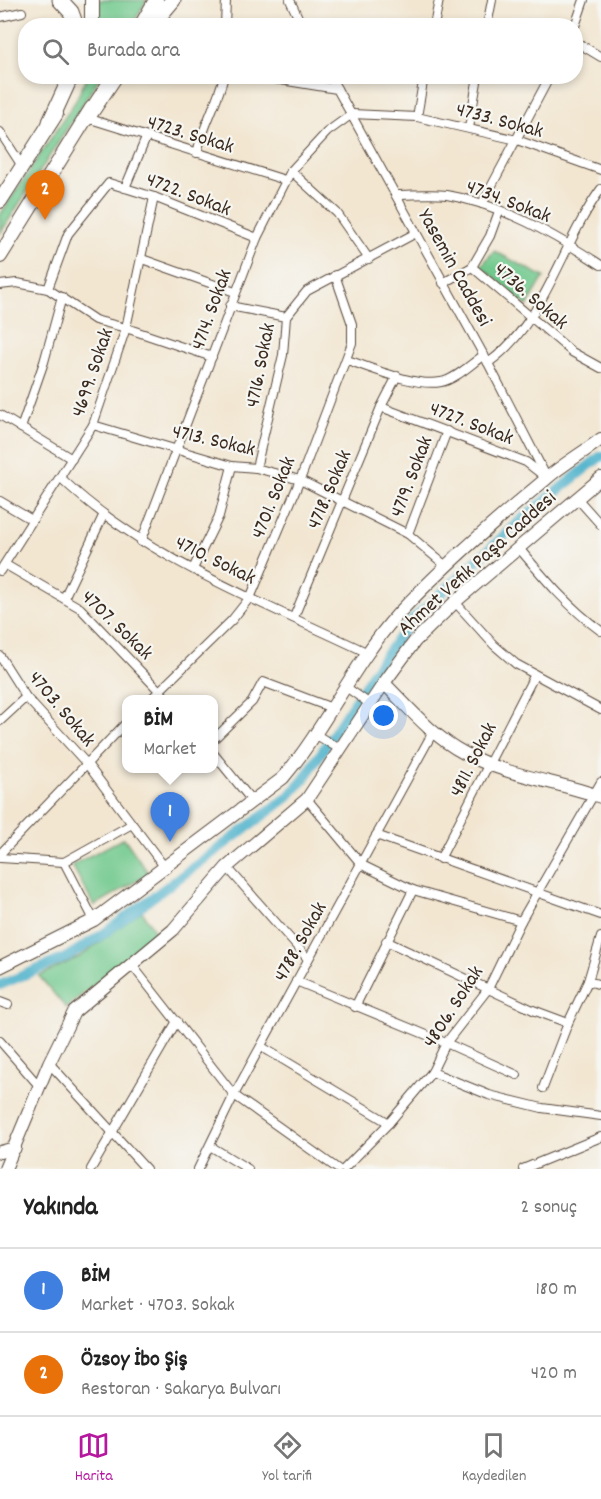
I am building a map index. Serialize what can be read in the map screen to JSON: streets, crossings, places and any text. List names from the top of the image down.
{
  "streets": {
    "street": [
      "4733. Sokak",
      "4723. Sokak",
      "4722. Sokak",
      "4734. Sokak",
      "Yasemin Caddesi",
      "4736. Sokak",
      "4714. Sokak",
      "4716. Sokak",
      "4699. Sokak",
      "4727. Sokak",
      "4713. Sokak",
      "4719. Sokak",
      "4718. Sokak",
      "4701. Sokak",
      "4710. Sokak",
      "Ahmet Vefik Paşa Caddesi",
      "4707. Sokak",
      "4703. Sokak",
      "4811. Sokak",
      "4788. Sokak",
      "4806. Sokak"
    ]
  },
  "crossings": [
    ["4733. Sokak", "Yasemin Caddesi"],
    ["4733. Sokak", "4714. Sokak"],
    ["4723. Sokak", "4714. Sokak"],
    ["4722. Sokak", "4714. Sokak"],
    ["4722. Sokak", "4699. Sokak"],
    ["4734. Sokak", "Yasemin Caddesi"],
    ["Yasemin Caddesi", "4714. Sokak"],
    ["Yasemin Caddesi", "4716. Sokak"],
    ["Yasemin Caddesi", "4727. Sokak"],
    ["4714. Sokak", "4713. Sokak"],
    ["4714. Sokak", "4710. Sokak"],
    ["4716. Sokak", "4713. Sokak"],
    ["4716. Sokak", "4701. Sokak"],
    ["4699. Sokak", "4713. Sokak"],
    ["4699. Sokak", "4710. Sokak"],
    ["4699. Sokak", "4707. Sokak"],
    ["4727. Sokak", "4719. Sokak"],
    ["4727. Sokak", "4718. Sokak"],
    ["4713. Sokak", "4719. Sokak"],
    ["4713. Sokak", "4718. Sokak"],
    ["4713. Sokak", "4701. Sokak"],
    ["4718. Sokak", "4710. Sokak"],
    ["4701. Sokak", "4710. Sokak"],
    ["4701. Sokak", "4707. Sokak"]
  ],
  "page": {
    "search": "Burada ara",
    "pins": ["2", "1"],
    "popup": ["BİM", "Market"],
    "heading": ["Yakında", "2 sonuç"],
    "list": [
      {
        "mark": "1",
        "name": "BİM",
        "note": "Market · 4703. Sokak",
        "value": "180 m"
      },
      {
        "mark": "2",
        "name": "Özsoy İbo Şiş",
        "note": "Restoran · Sakarya Bulvarı",
        "value": "420 m"
      }
    ],
    "nav": ["Harita", "Yol tarifi", "Kaydedilen"]
  }
}
